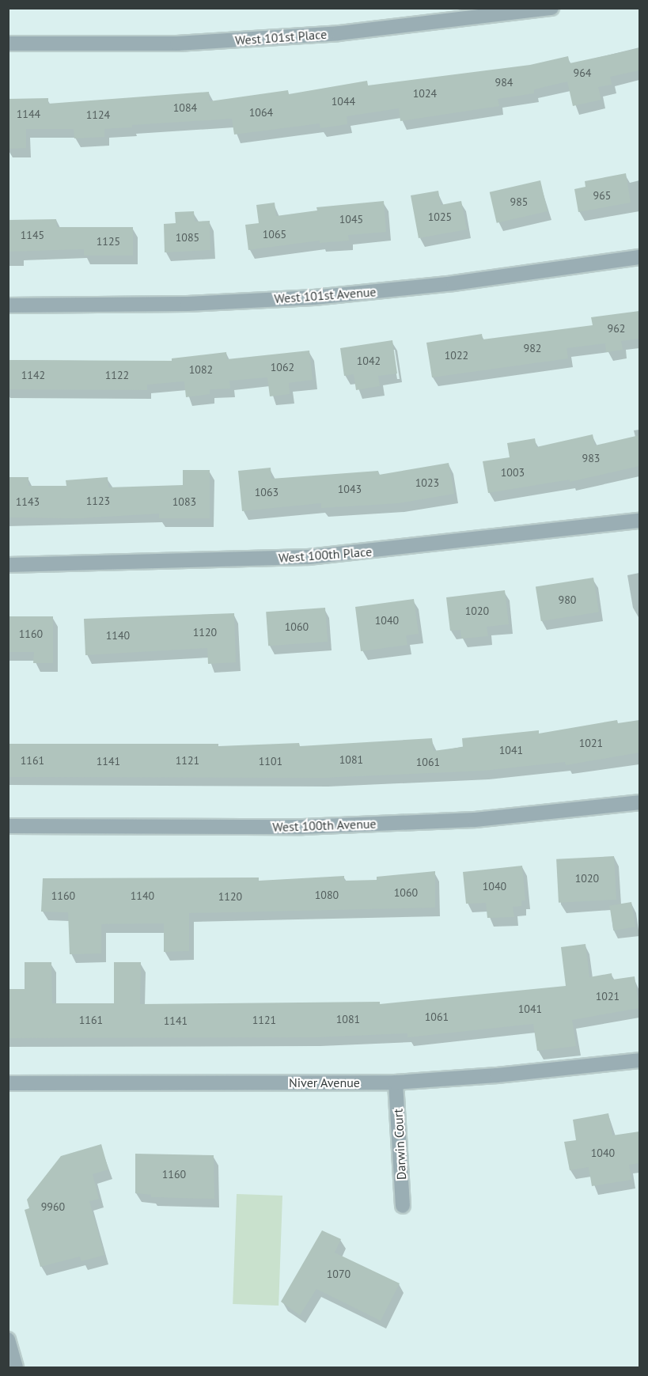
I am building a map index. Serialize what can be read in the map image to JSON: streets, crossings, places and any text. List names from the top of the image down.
{
  "streets": {
    "street": [
      "West 101st Place",
      "West 101st Avenue",
      "West 100th Place",
      "West 100th Avenue",
      "Niver Avenue",
      "Darwin Court"
    ]
  },
  "crossings": [
    ["Niver Avenue", "Darwin Court"]
  ],
  "house_numbers": [
    "964",
    "984",
    "1024",
    "1044",
    "1084",
    "1064",
    "1144",
    "1124",
    "965",
    "985",
    "1025",
    "1045",
    "1065",
    "1145",
    "1085",
    "1125",
    "962",
    "982",
    "1022",
    "1042",
    "1062",
    "1082",
    "1142",
    "1122",
    "983",
    "1003",
    "1023",
    "1043",
    "1063",
    "1123",
    "1143",
    "1083",
    "980",
    "1020",
    "1040",
    "1060",
    "1120",
    "1160",
    "1140",
    "1021",
    "1041",
    "1081",
    "1161",
    "1121",
    "1141",
    "1101",
    "1061",
    "1020",
    "1040",
    "1060",
    "1080",
    "1160",
    "1140",
    "1120",
    "1021",
    "1041",
    "1061",
    "1081",
    "1161",
    "1121",
    "1141",
    "1040",
    "1160",
    "9960",
    "1070"
  ]
}
